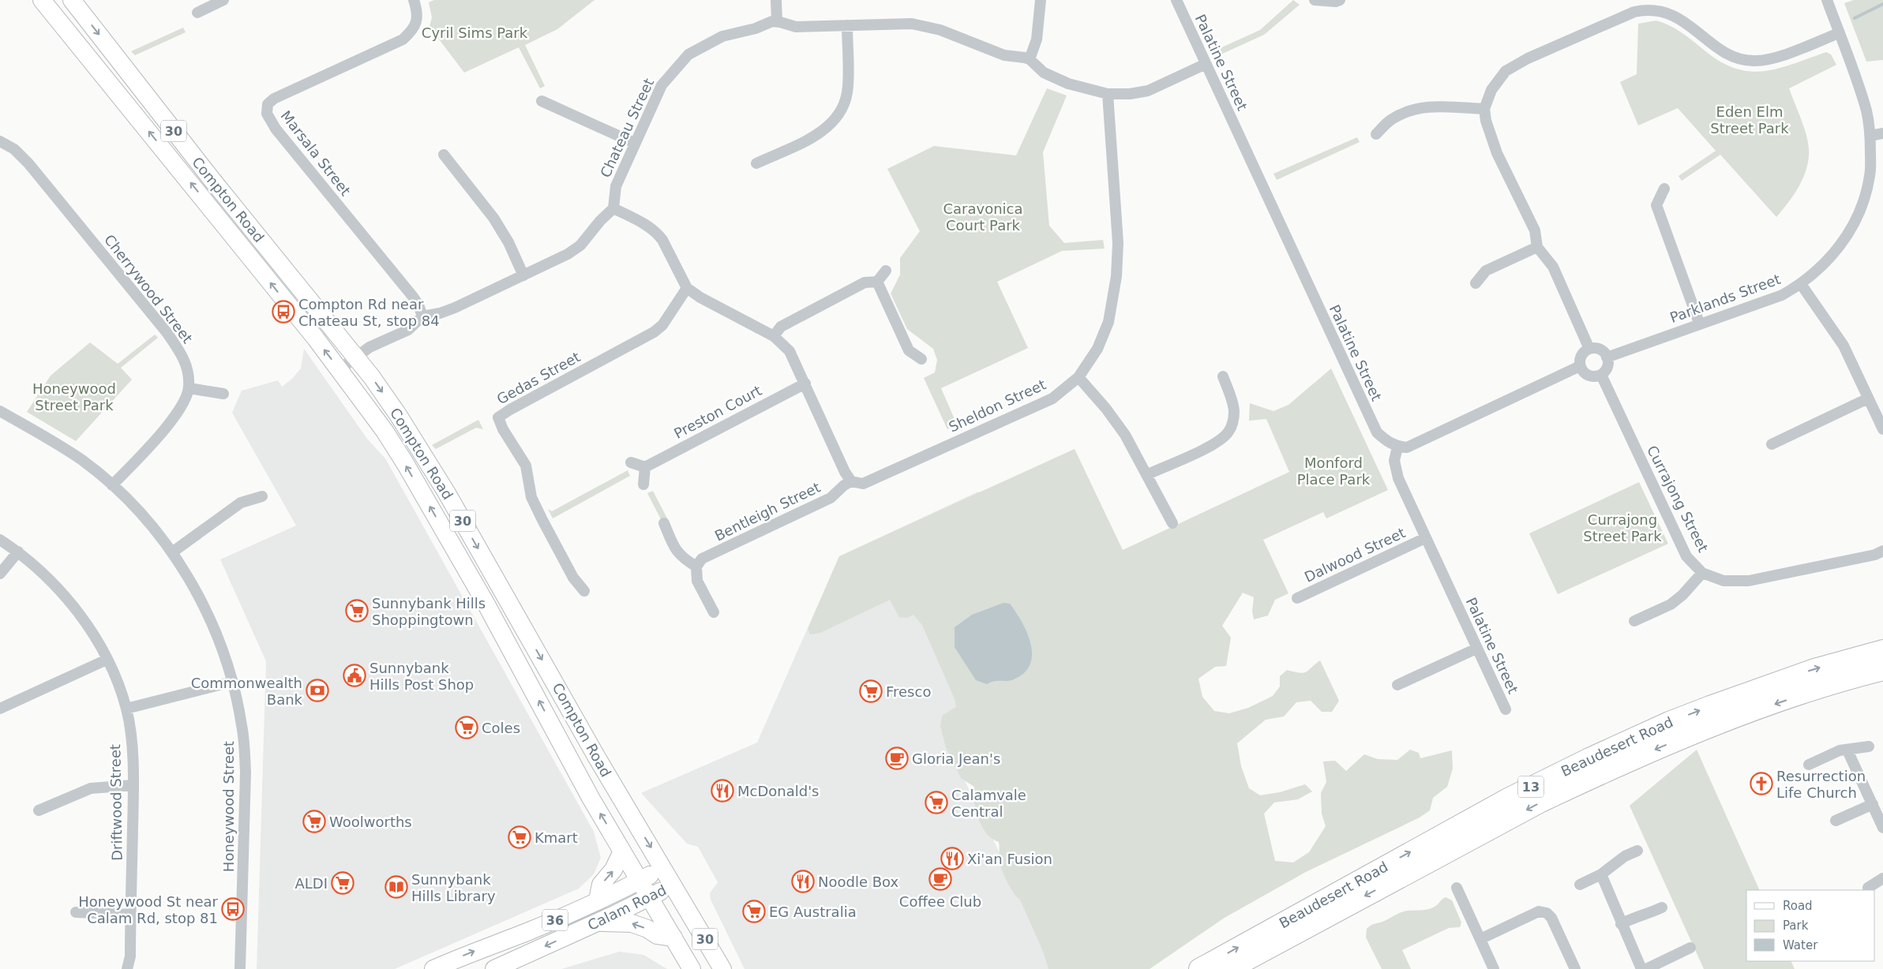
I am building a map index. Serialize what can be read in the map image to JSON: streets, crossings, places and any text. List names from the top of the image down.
{
  "streets": {
    "highway": ["Beaudesert Road", "13"],
    "main road": [
      "30",
      "Compton Road",
      "Calam Road",
      "36"
    ],
    "street": [
      "Palatine Street",
      "Chateau Street",
      "Marsala Street",
      "Cherrywood Street",
      "Parklands Street",
      "Gedas Street",
      "Sheldon Street",
      "Preston Court",
      "Currajong Street",
      "Bentleigh Street",
      "Dalwood Street",
      "Driftwood Street",
      "Honeywood Street"
    ]
  },
  "crossings": [
    ["Palatine Street", "Dalwood Street"],
    ["Compton Road", "Calam Road"],
    ["Cherrywood Street", "Honeywood Street"],
    ["Parklands Street", "Currajong Street"],
    ["Sheldon Street", "Bentleigh Street"]
  ],
  "parks": [
    "Cyril Sims Park",
    "Eden Elm Street Park",
    "Caravonica Court Park",
    "Honeywood Street Park",
    "Monford Place Park",
    "Currajong Street Park"
  ],
  "places": {
    "bus stop": ["Compton Rd near Chateau St, stop 84", "Honeywood St near Calam Rd, stop 81"],
    "supermarket": [
      "Sunnybank Hills Shoppingtown",
      "Fresco",
      "Coles",
      "Calamvale Central",
      "Woolworths",
      "Kmart",
      "ALDI",
      "EG Australia"
    ],
    "public building": ["Sunnybank Hills Post Shop"],
    "bank": ["Commonwealth Bank"],
    "cafe": ["Gloria Jean's", "Coffee Club"],
    "church": ["Resurrection Life Church"],
    "restaurant": ["McDonald's", "Xi'an Fusion", "Noodle Box"],
    "library": ["Sunnybank Hills Library"]
  },
  "legend": ["Road", "Park", "Water"]
}
